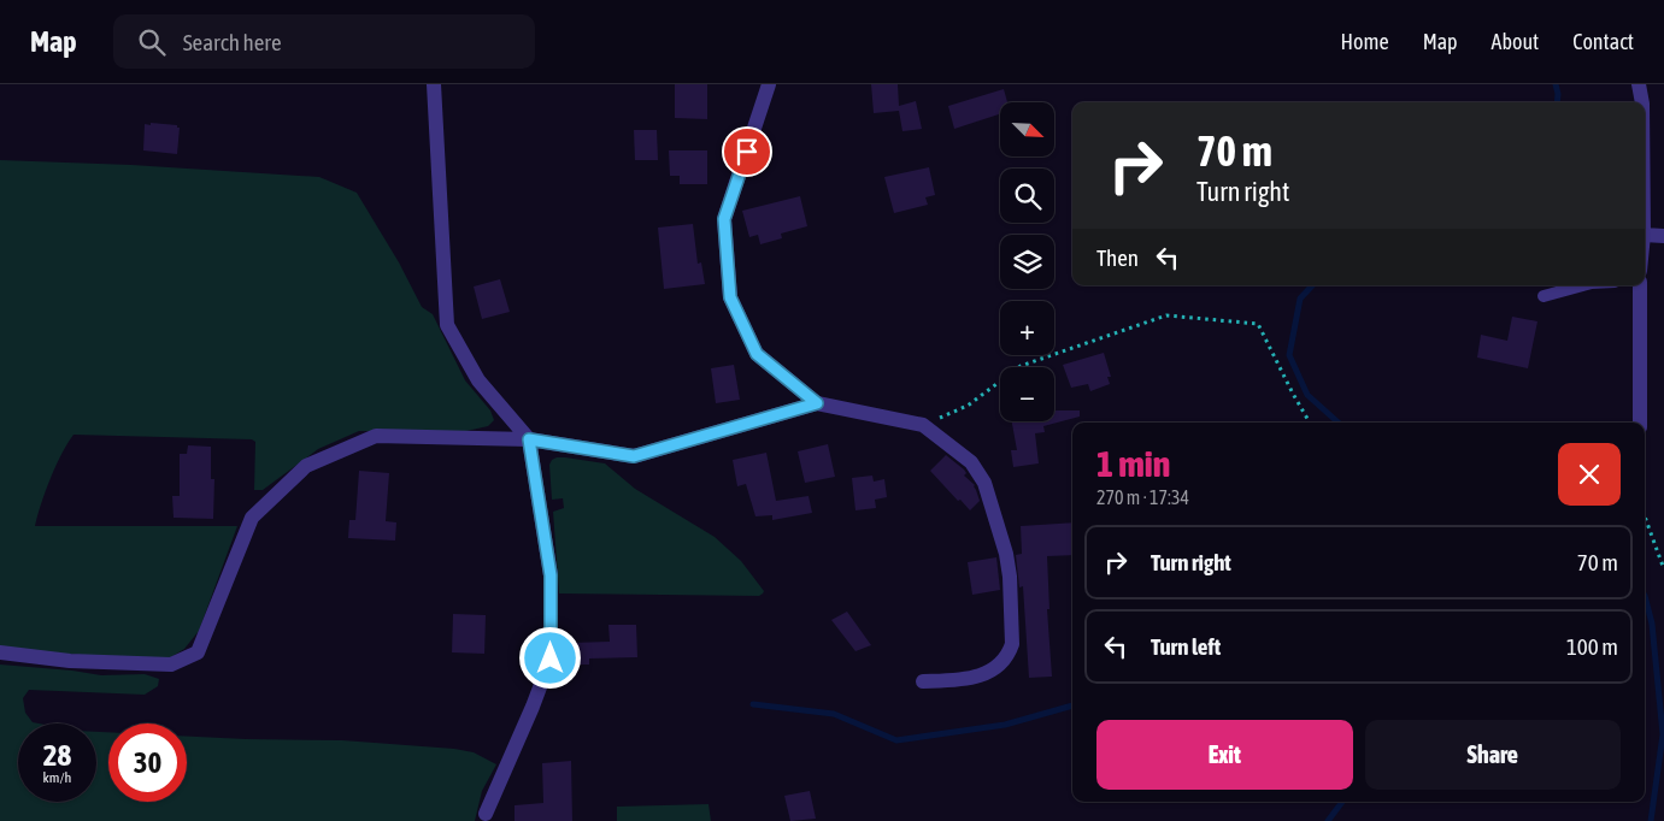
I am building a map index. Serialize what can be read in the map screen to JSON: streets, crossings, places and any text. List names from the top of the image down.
{
  "north": "bottom right",
  "page": {
    "header": "Map",
    "search": "Search here",
    "nav": [
      "Home",
      "Map",
      "About",
      "Contact"
    ],
    "map_buttons": ["+", "−"],
    "turn": ["70 m", "Turn right"],
    "then": "Then",
    "heading": ["1 min", "270 m · 17:34"],
    "list": [
      {
        "name": "Turn right",
        "value": "70 m"
      },
      {
        "name": "Turn left",
        "value": "100 m"
      }
    ],
    "buttons": ["Exit", "Share"],
    "speed": "28 km/h",
    "limit": "30"
  }
}
